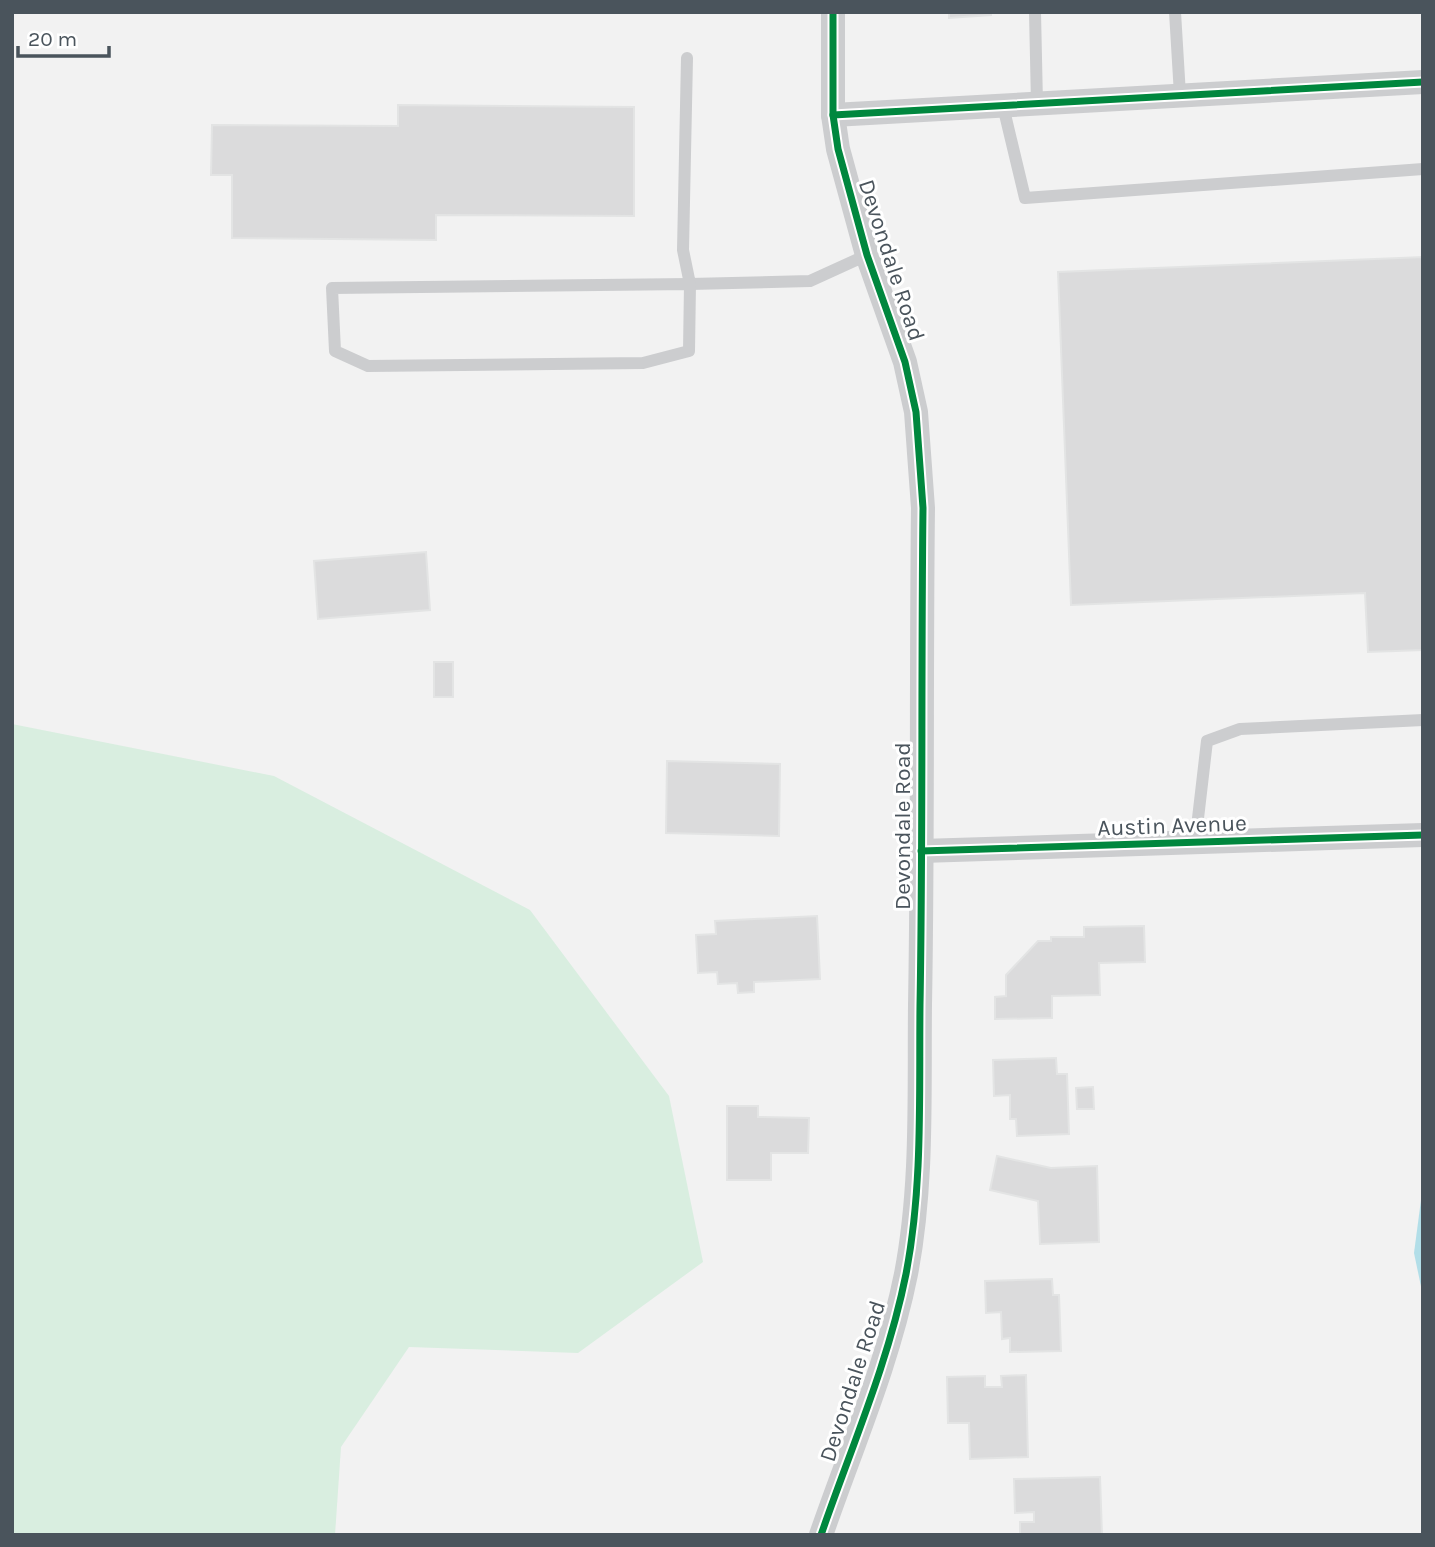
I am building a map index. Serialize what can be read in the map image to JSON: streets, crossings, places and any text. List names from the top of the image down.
{
  "streets": {
    "street": ["Devondale Road", "Austin Avenue"]
  },
  "crossings": [
    ["Devondale Road", "Austin Avenue"]
  ],
  "scale_bar": "20 m"
}
